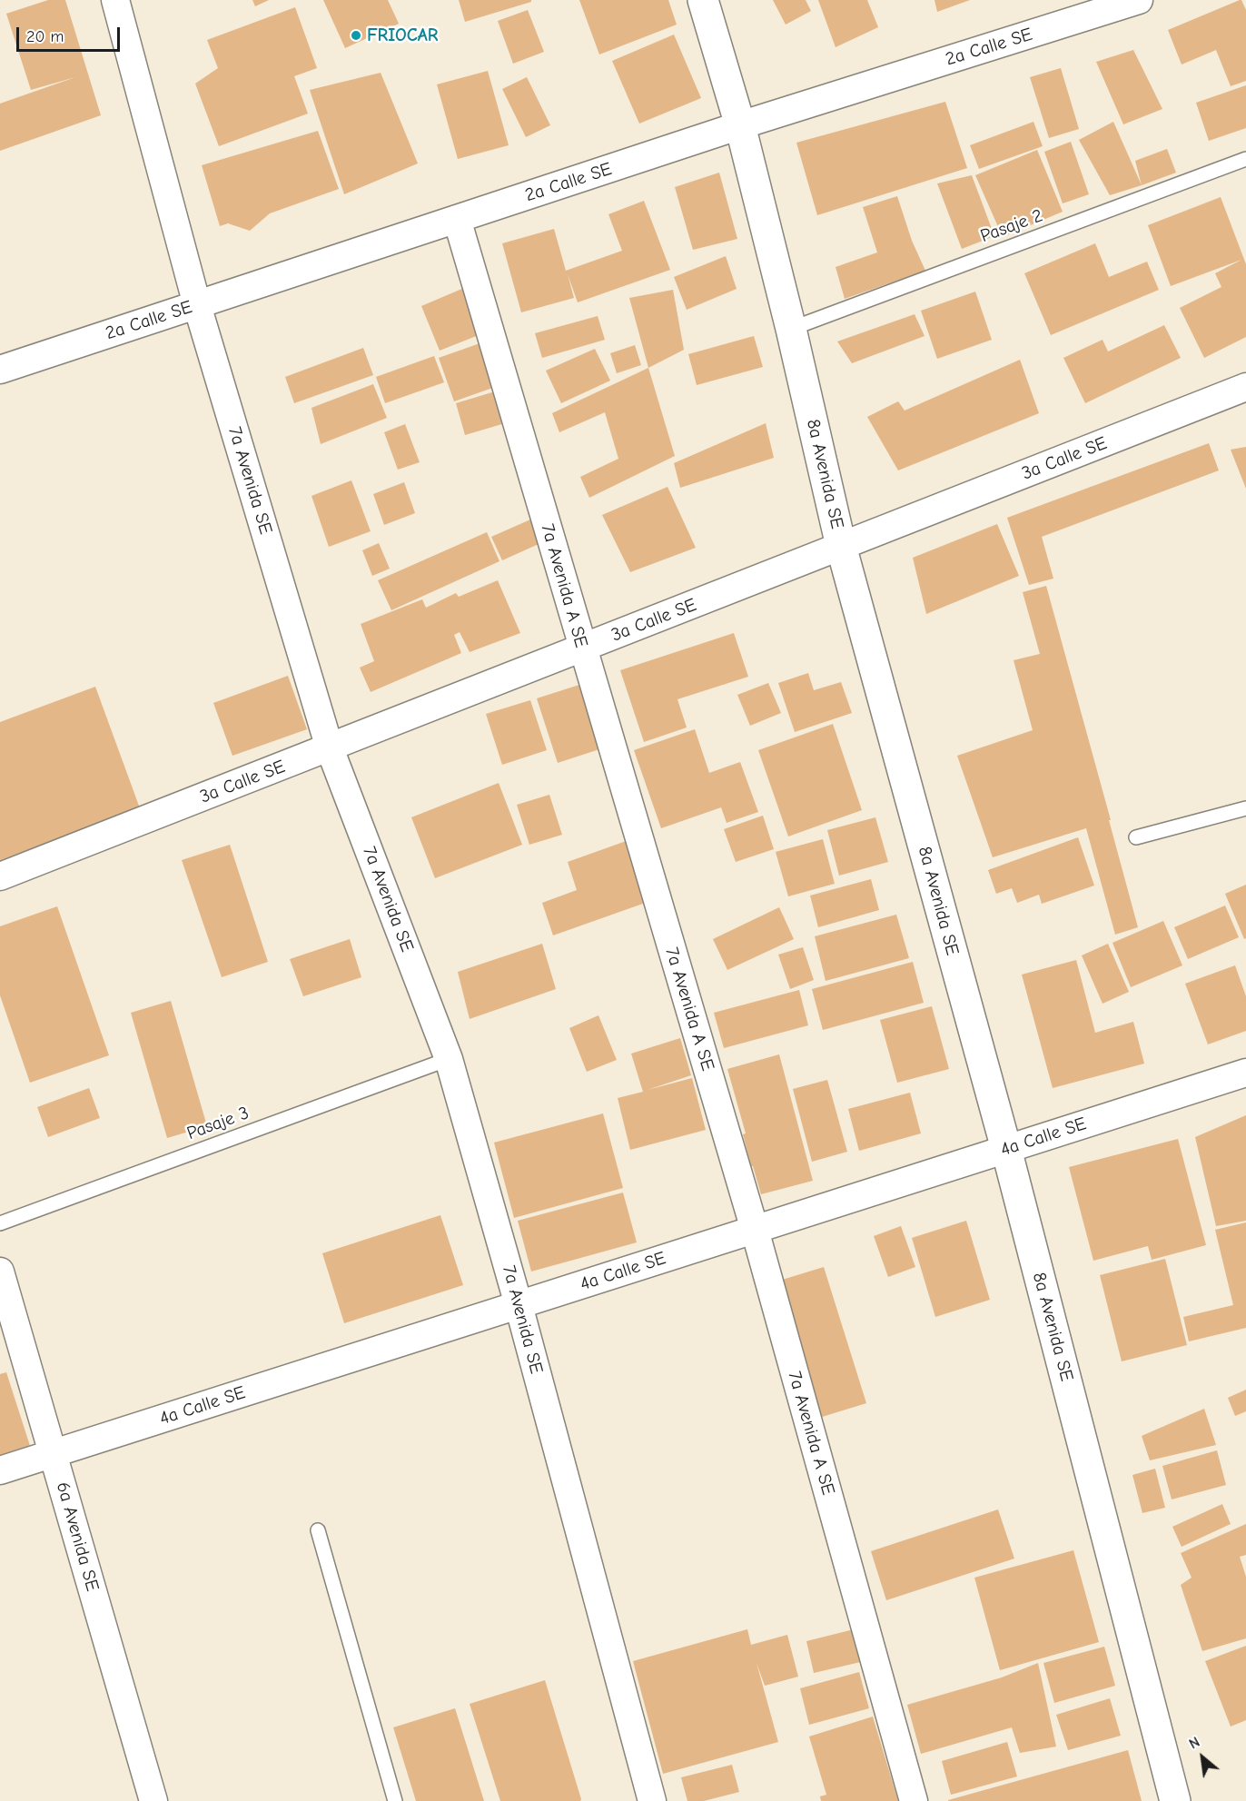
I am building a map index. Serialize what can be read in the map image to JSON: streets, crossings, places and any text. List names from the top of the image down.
{
  "streets": {
    "street": [
      "2a Calle SE",
      "3a Calle SE",
      "8a Avenida SE",
      "7a Avenida SE",
      "7a Avenida A SE",
      "4a Calle SE",
      "6a Avenida SE"
    ],
    "lane": ["Pasaje 2", "Pasaje 3"]
  },
  "crossings": [
    ["2a Calle SE", "8a Avenida SE"],
    ["2a Calle SE", "7a Avenida SE"],
    ["2a Calle SE", "7a Avenida A SE"],
    ["Pasaje 2", "8a Avenida SE"],
    ["3a Calle SE", "8a Avenida SE"],
    ["3a Calle SE", "7a Avenida SE"],
    ["3a Calle SE", "7a Avenida A SE"],
    ["8a Avenida SE", "4a Calle SE"],
    ["7a Avenida SE", "Pasaje 3"],
    ["7a Avenida SE", "4a Calle SE"],
    ["7a Avenida A SE", "4a Calle SE"],
    ["4a Calle SE", "6a Avenida SE"]
  ],
  "places": ["FRIOCAR"],
  "scale_bar": "20 m",
  "north": "top left"
}
